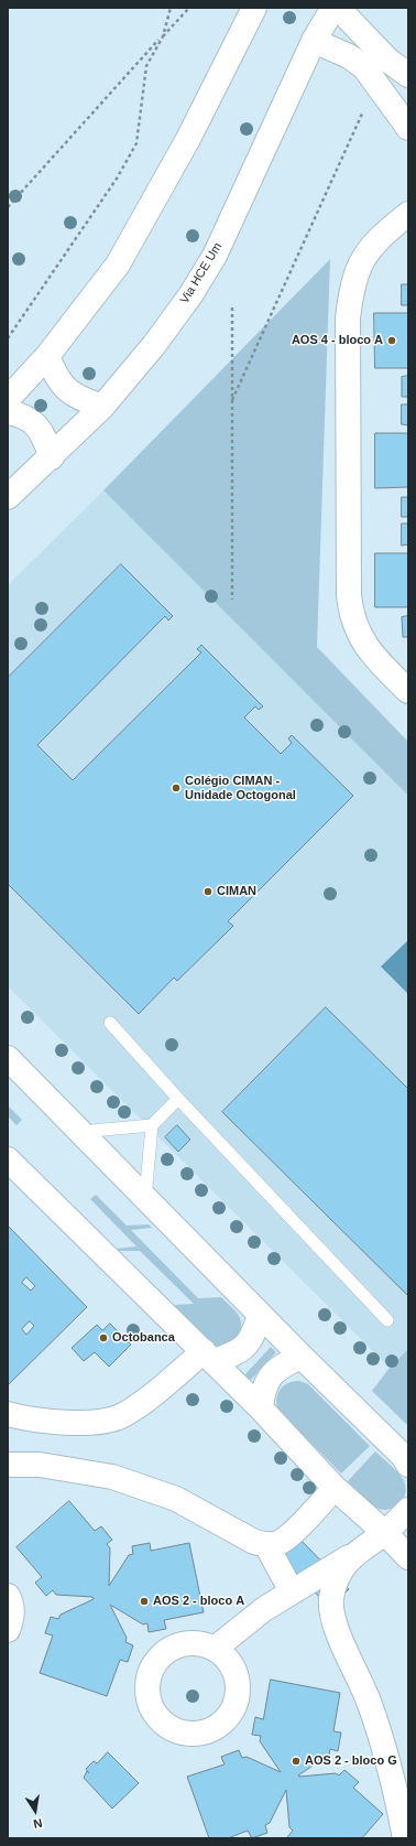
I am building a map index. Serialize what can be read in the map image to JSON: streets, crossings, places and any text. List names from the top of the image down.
{
  "streets": {
    "street": ["Via HCE Um"]
  },
  "places": [
    "AOS 4 - bloco A",
    "Colégio CIMAN - Unidade Octogonal",
    "CIMAN",
    "Octobanca",
    "AOS 2 - bloco A",
    "AOS 2 - bloco G"
  ],
  "north": "bottom"
}
